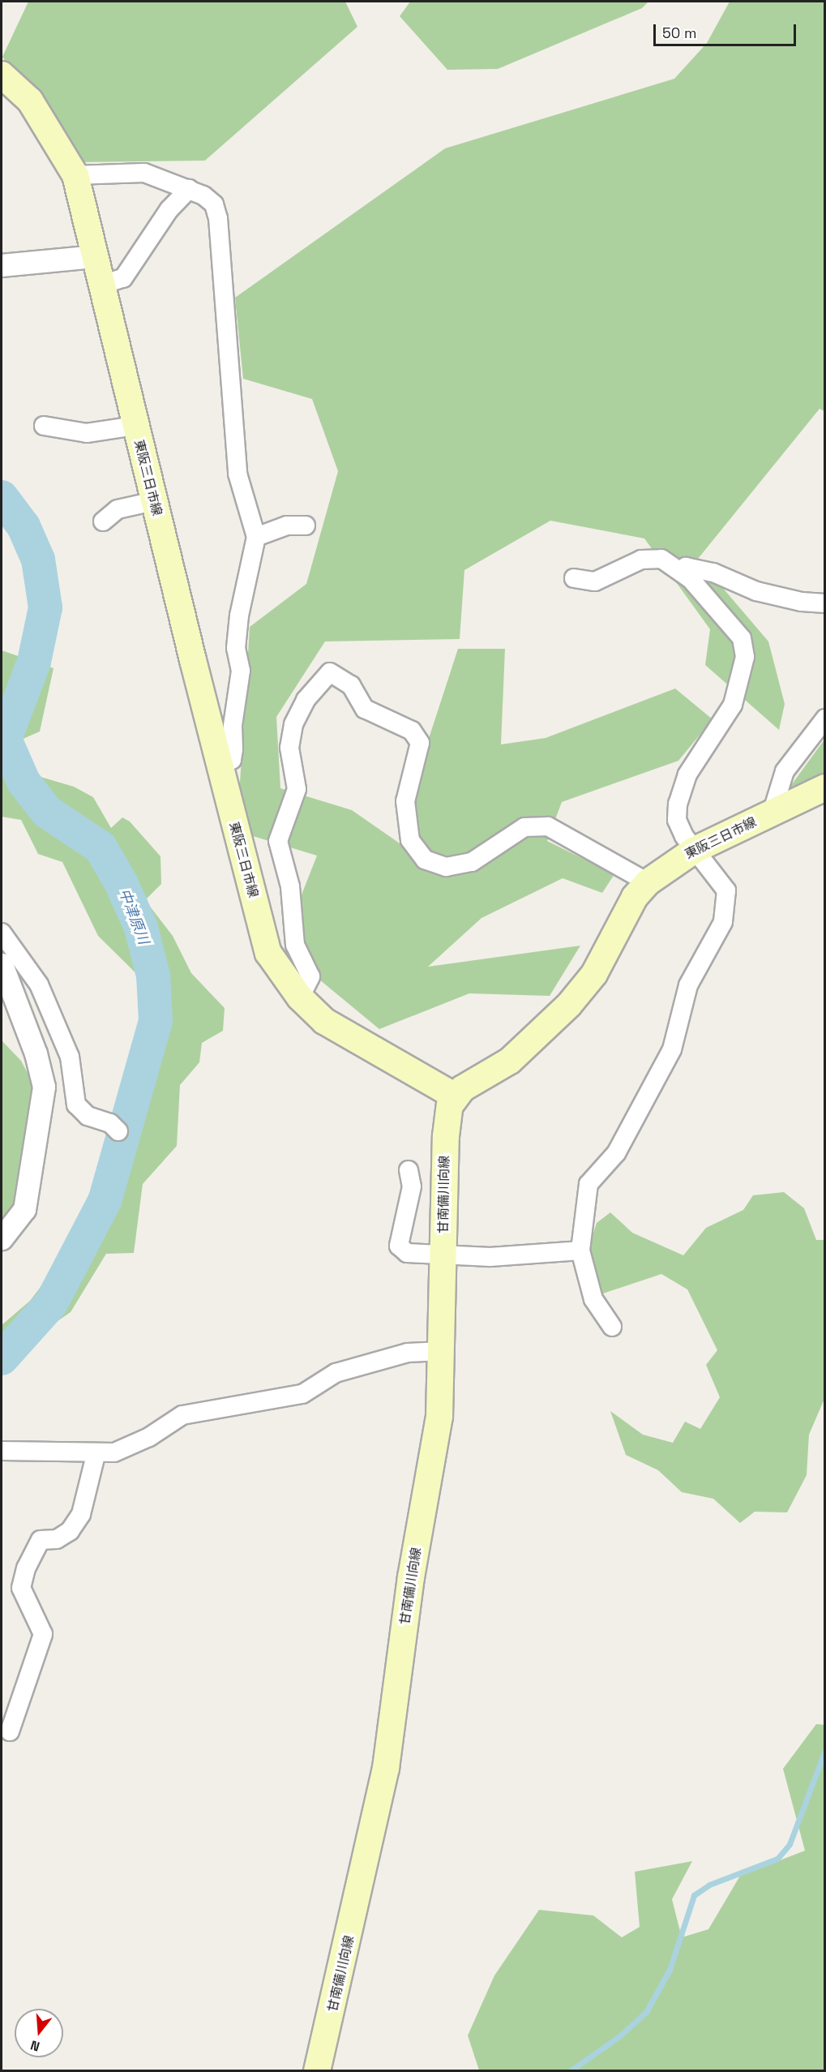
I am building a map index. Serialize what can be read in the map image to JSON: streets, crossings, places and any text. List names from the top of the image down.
{
  "streets": {
    "main road": ["東阪三日市線", "甘南備川向線"]
  },
  "crossings": [
    ["東阪三日市線", "甘南備川向線"]
  ],
  "water": ["中津原川"],
  "scale_bar": "50 m",
  "north": "bottom"
}
